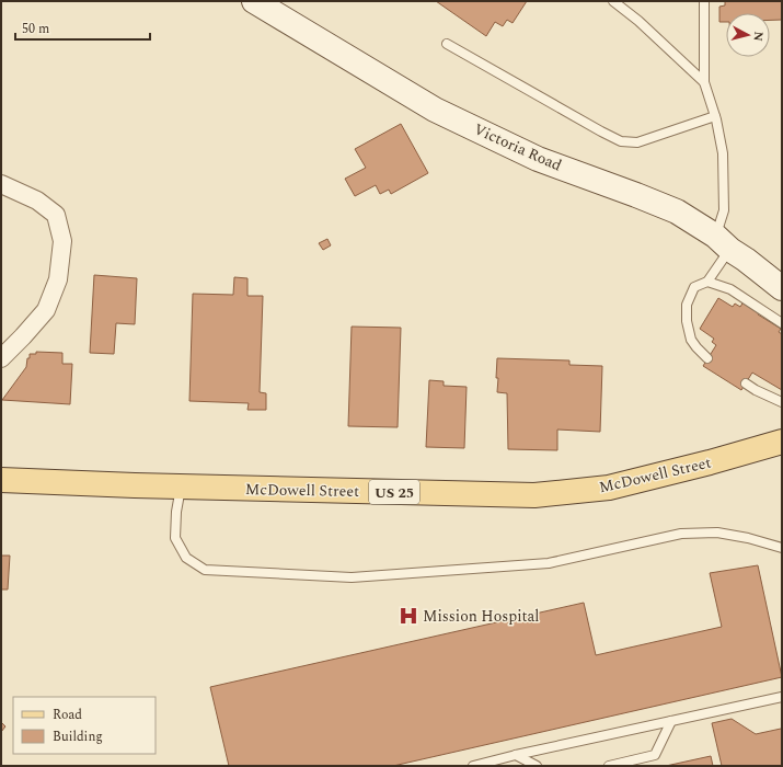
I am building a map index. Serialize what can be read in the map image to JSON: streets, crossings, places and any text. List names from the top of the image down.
{
  "streets": {
    "main road": ["McDowell Street", "US 25"],
    "street": ["Victoria Road"]
  },
  "places": {
    "hospital": ["Mission Hospital"]
  },
  "legend": ["Road", "Building"],
  "scale_bar": "50 m",
  "north": "right"
}
